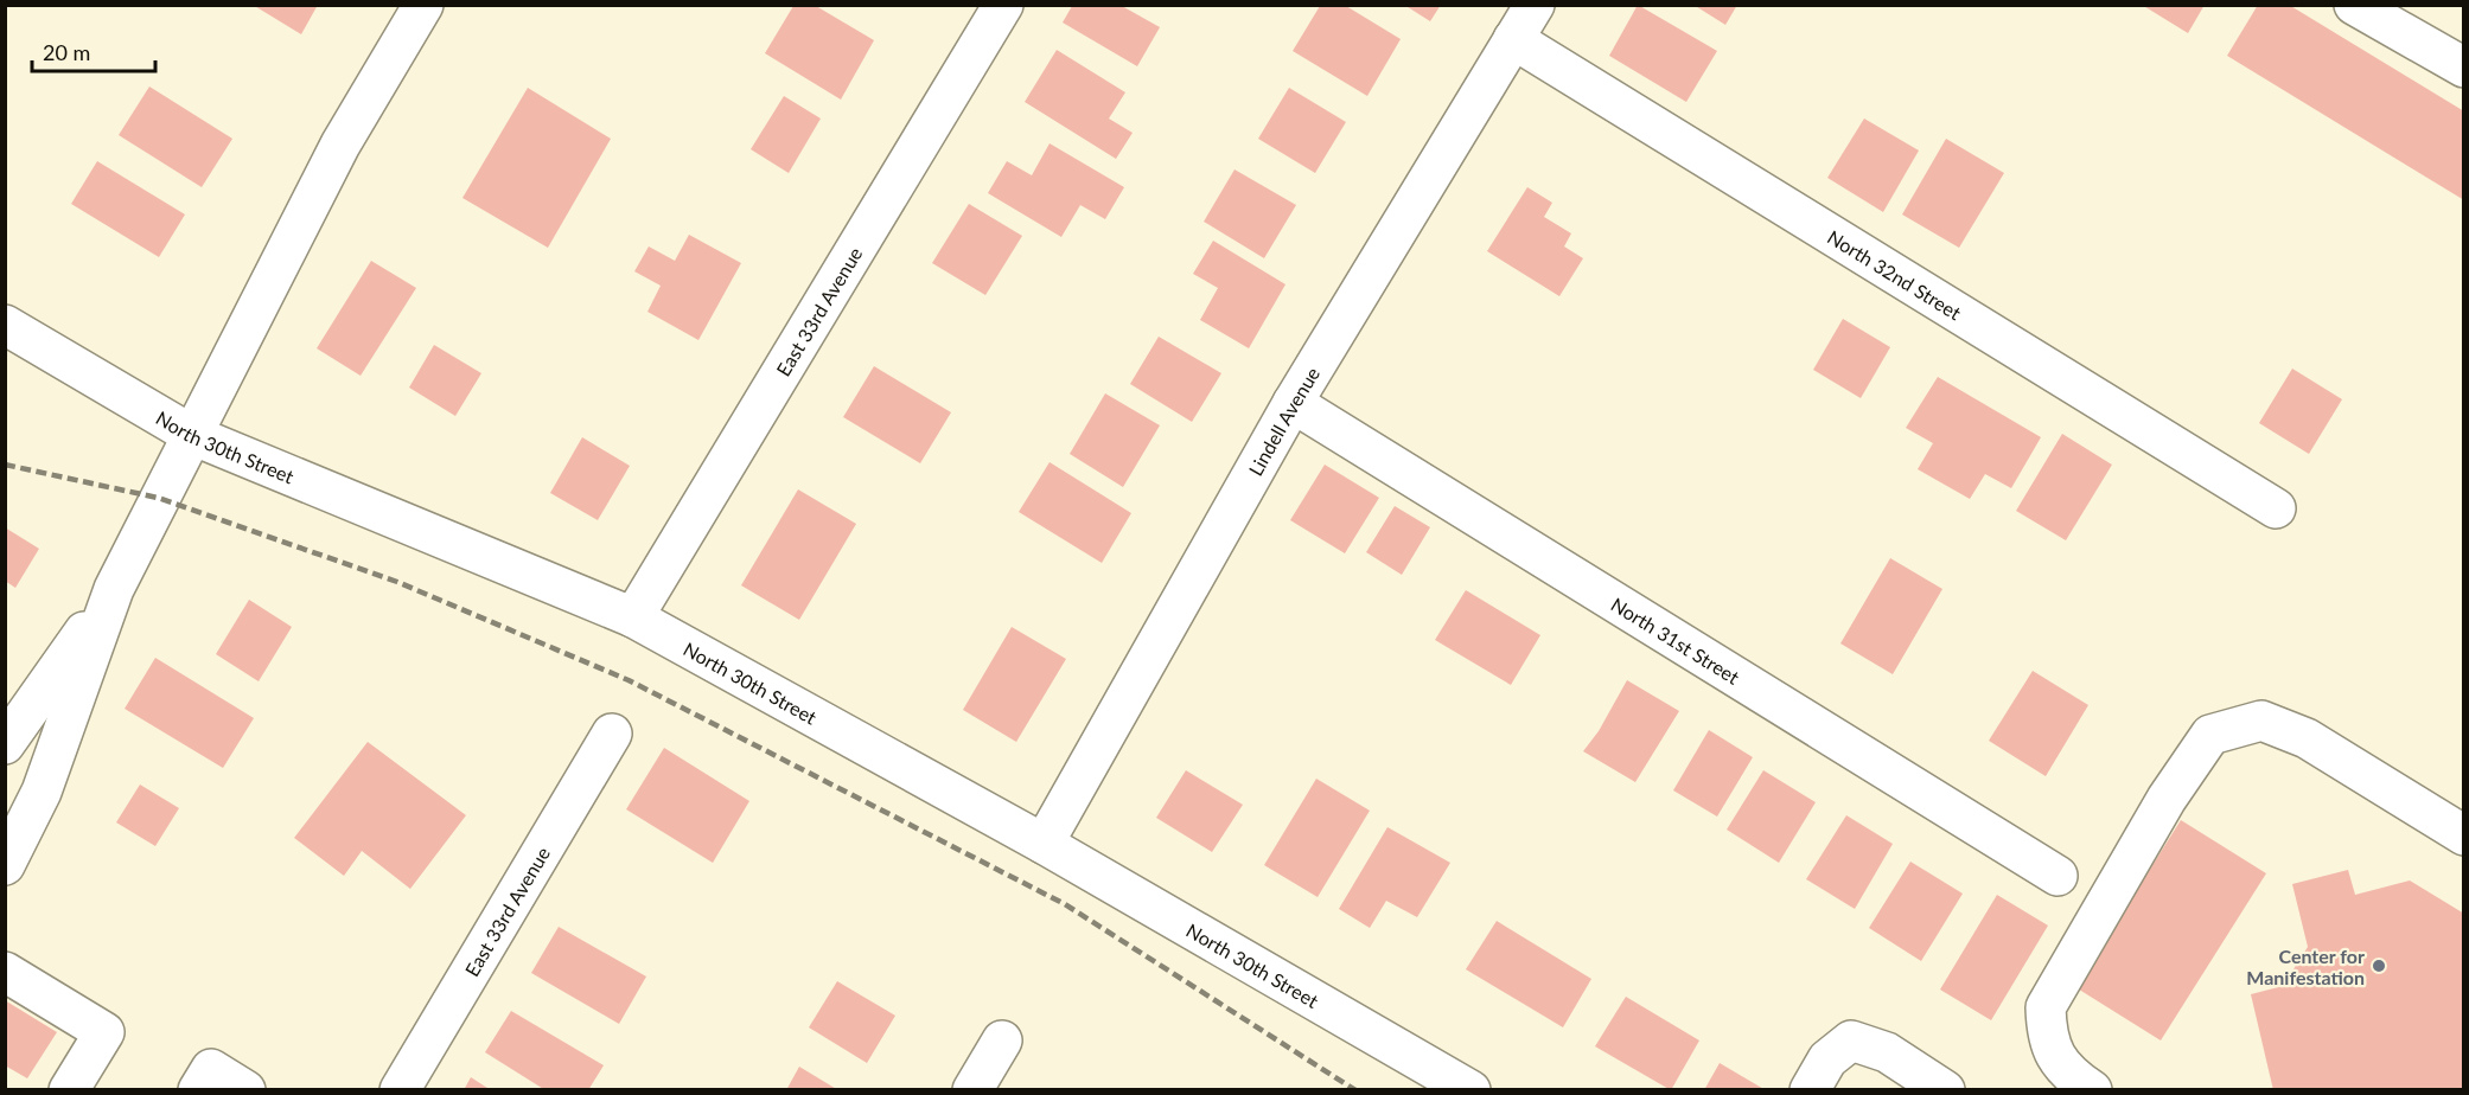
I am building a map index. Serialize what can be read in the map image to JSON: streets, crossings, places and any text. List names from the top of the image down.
{
  "streets": {
    "street": [
      "North 32nd Street",
      "East 33rd Avenue",
      "Lindell Avenue",
      "North 30th Street",
      "North 31st Street"
    ]
  },
  "crossings": [
    ["North 32nd Street", "Lindell Avenue"],
    ["East 33rd Avenue", "North 30th Street"],
    ["Lindell Avenue", "North 30th Street"],
    ["Lindell Avenue", "North 31st Street"]
  ],
  "places": ["Center for Manifestation"],
  "scale_bar": "20 m"
}
